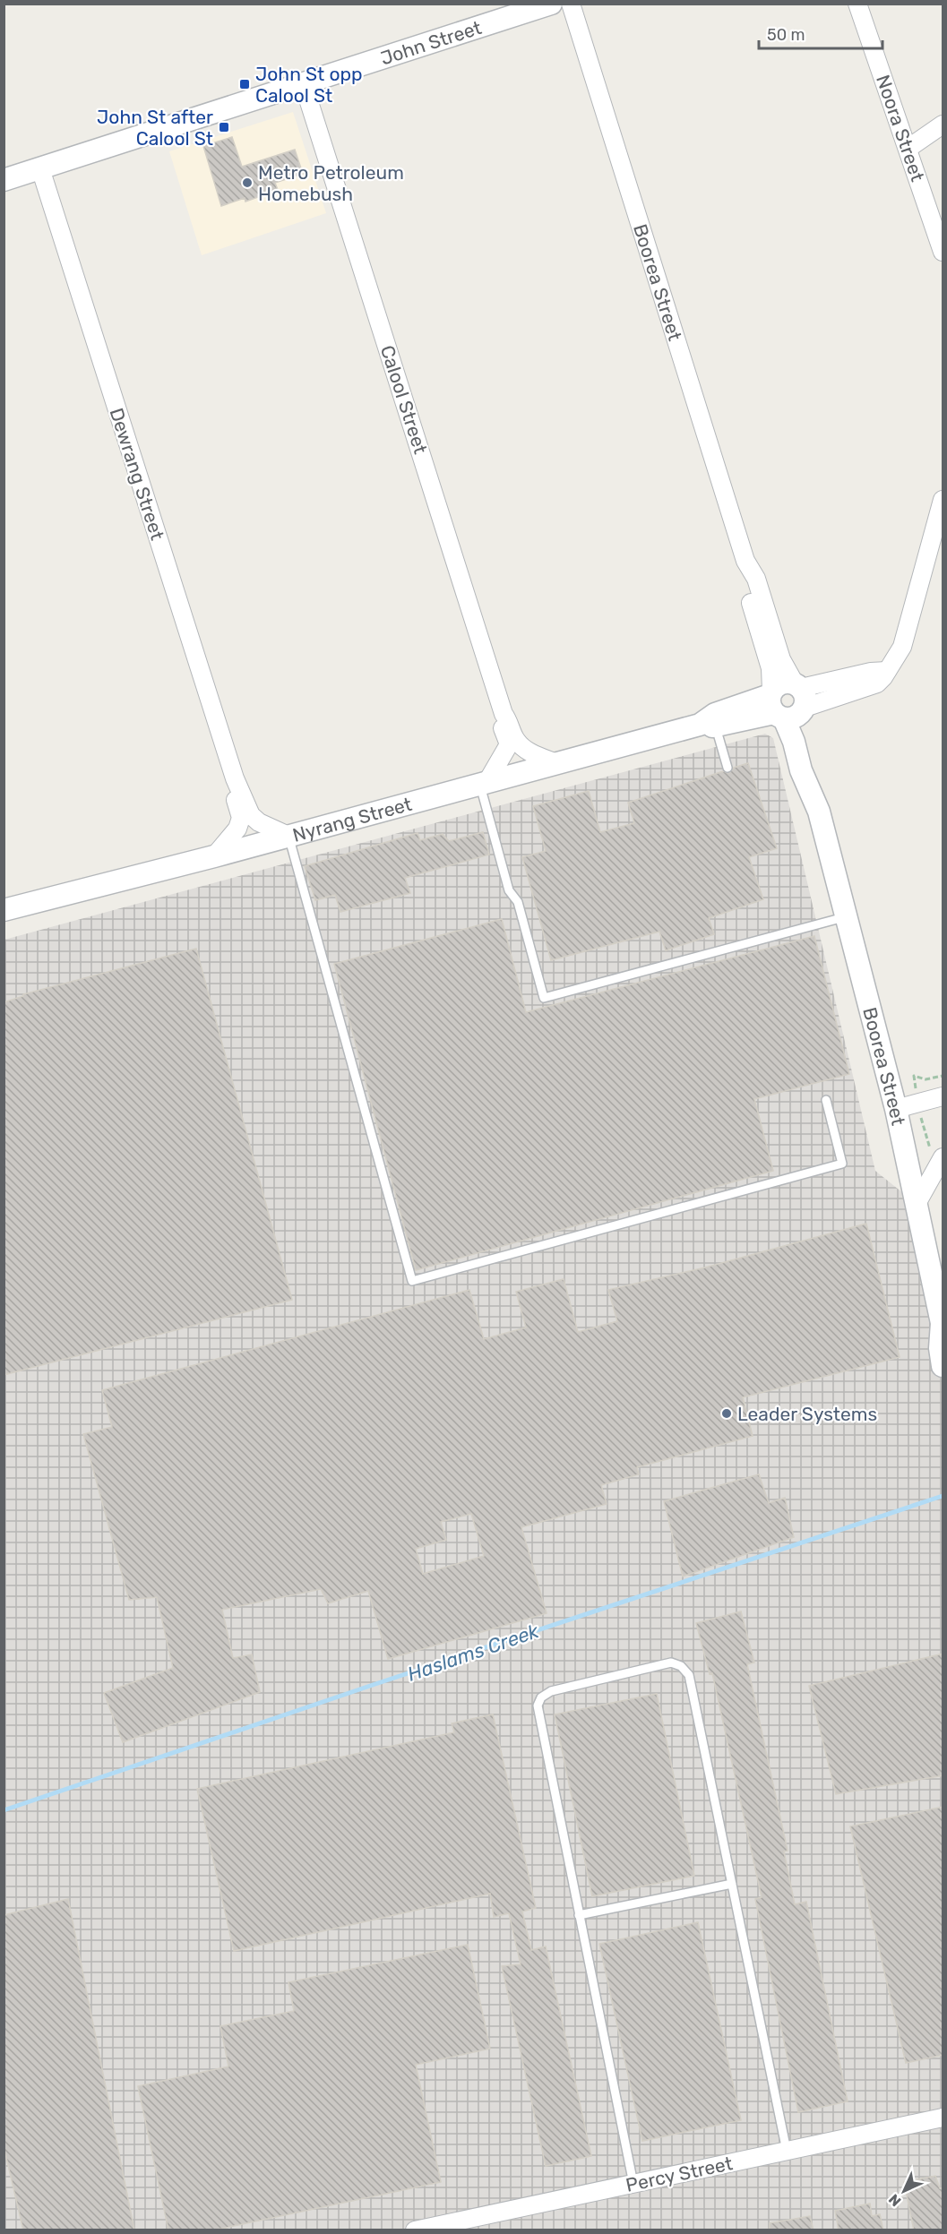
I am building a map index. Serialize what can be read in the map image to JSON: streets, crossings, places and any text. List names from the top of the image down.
{
  "streets": {
    "street": [
      "John Street",
      "Noora Street",
      "Boorea Street",
      "Calool Street",
      "Dewrang Street",
      "Nyrang Street",
      "Percy Street"
    ]
  },
  "crossings": [
    ["John Street", "Calool Street"],
    ["John Street", "Dewrang Street"],
    ["Boorea Street", "Nyrang Street"],
    ["Calool Street", "Nyrang Street"],
    ["Dewrang Street", "Nyrang Street"]
  ],
  "water": ["Haslams Creek"],
  "places": {
    "transit": ["John St opp Calool St", "John St after Calool St"],
    "other": ["Metro Petroleum Homebush", "Leader Systems"]
  },
  "scale_bar": "50 m",
  "north": "bottom left"
}
